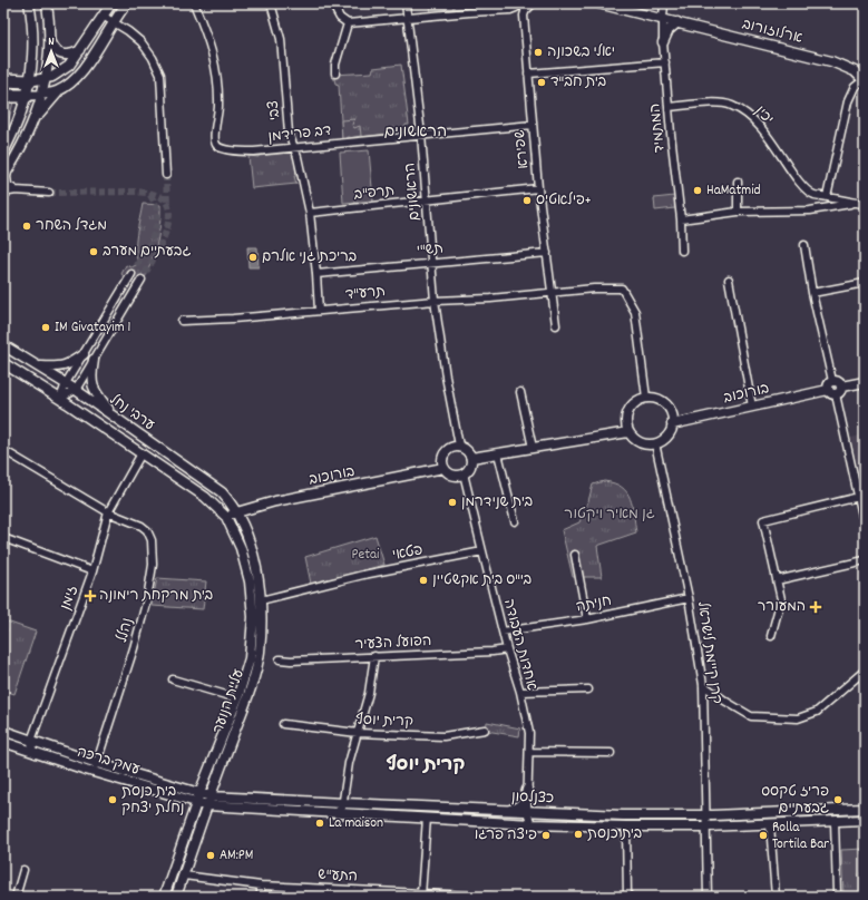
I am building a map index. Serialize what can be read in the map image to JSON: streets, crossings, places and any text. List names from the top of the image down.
{
  "streets": {
    "street": [
      "ארלוזורוב",
      "צבי",
      "יכין",
      "המתמיד",
      "דב פרידמן",
      "שפירא",
      "הראשונים",
      "תרפ\"ב",
      "תש\"י",
      "תרע\"ד",
      "בורוכוב",
      "ערבי נחל",
      "פטאי",
      "זימן",
      "חניתה",
      "נהלל",
      "הפועל הצעיר",
      "אחדות העבודה",
      "קרן קיימת לישראל",
      "עליית הנוער",
      "קרית יוסף",
      "עמק ברכה",
      "כצנלסון",
      "התע\"ש"
    ]
  },
  "crossings": [
    ["ארלוזורוב", "המתמיד"],
    ["צבי", "דב פרידמן"],
    ["צבי", "תרפ\"ב"],
    ["יכין", "המתמיד"],
    ["דב פרידמן", "שפירא"],
    ["דב פרידמן", "הראשונים"],
    ["שפירא", "תרפ\"ב"],
    ["שפירא", "תש\"י"],
    ["שפירא", "תרע\"ד"],
    ["הראשונים", "תרפ\"ב"],
    ["הראשונים", "תש\"י"],
    ["הראשונים", "תרע\"ד"],
    ["הראשונים", "בורוכוב"],
    ["הראשונים", "אחדות העבודה"],
    ["בורוכוב", "ערבי נחל"],
    ["בורוכוב", "אחדות העבודה"],
    ["בורוכוב", "קרן קיימת לישראל"],
    ["בורוכוב", "עליית הנוער"],
    ["ערבי נחל", "זימן"],
    ["ערבי נחל", "עליית הנוער"],
    ["פטאי", "אחדות העבודה"],
    ["פטאי", "עליית הנוער"],
    ["זימן", "נהלל"],
    ["זימן", "עמק ברכה"],
    ["חניתה", "אחדות העבודה"],
    ["חניתה", "קרן קיימת לישראל"],
    ["נהלל", "עמק ברכה"],
    ["הפועל הצעיר", "אחדות העבודה"],
    ["אחדות העבודה", "כצנלסון"],
    ["קרן קיימת לישראל", "כצנלסון"],
    ["עליית הנוער", "עמק ברכה"],
    ["עליית הנוער", "כצנלסון"],
    ["עליית הנוער", "התע\"ש"],
    ["עמק ברכה", "כצנלסון"]
  ],
  "districts": ["הראשונים", "קרית יוסף"],
  "parks": ["גן מאיר ויקטור", "Petai"],
  "places": {
    "other": [
      "יאלי בשכונה",
      "בית חב\"ד",
      "HaMatmid",
      "פילאטיס+",
      "מגדל השחר",
      "גבעתיים מערב",
      "בריכת גני אלרם",
      "IM Givatayim 1",
      "בית שנידרמן",
      "בי\"ס בית אקשטיין",
      "בית כנסת נחלת יצחק",
      "פריז טקסס גבעתיים",
      "La maison",
      "בית כנסת",
      "פיצה פרגו",
      "Rolla Tortila Bar",
      "AM:PM"
    ],
    "health": ["בית מרקחת רימונה", "המעורר"]
  },
  "north": "top"
}
